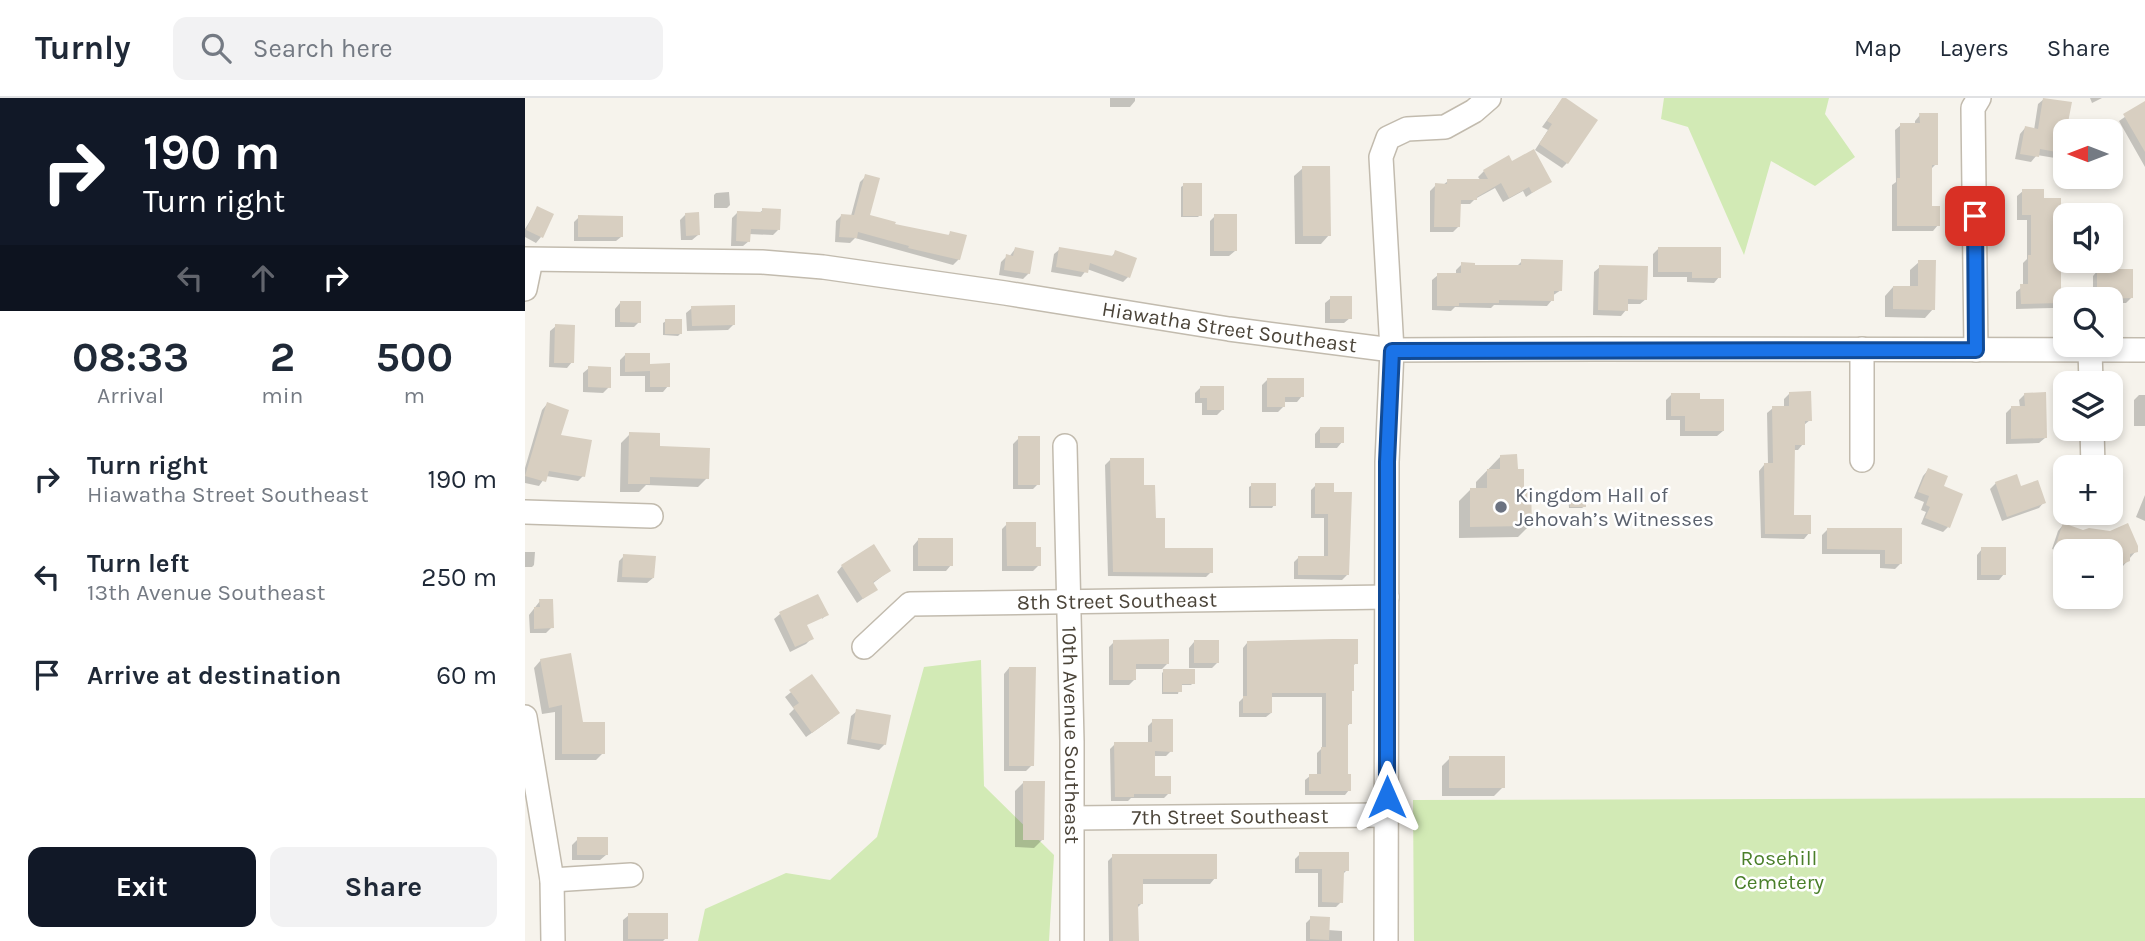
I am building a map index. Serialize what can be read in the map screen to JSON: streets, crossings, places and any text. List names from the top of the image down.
{
  "streets": {
    "street": [
      "Hiawatha Street Southeast",
      "8th Street Southeast",
      "10th Avenue Southeast",
      "7th Street Southeast"
    ]
  },
  "crossings": [
    ["8th Street Southeast", "10th Avenue Southeast"],
    ["10th Avenue Southeast", "7th Street Southeast"]
  ],
  "parks": ["Rosehill Cemetery"],
  "places": ["Kingdom Hall of Jehovah’s Witnesses"],
  "north": "left",
  "page": {
    "header": "Turnly",
    "search": "Search here",
    "nav": ["Map", "Layers", "Share"],
    "turn": ["190 m", "Turn right"],
    "map_buttons": ["+", "−"],
    "eta": [
      "08:33",
      "Arrival",
      "2",
      "min",
      "500",
      "m"
    ],
    "list": [
      {
        "name": "Turn right",
        "note": "Hiawatha Street Southeast",
        "value": "190 m"
      },
      {
        "name": "Turn left",
        "note": "13th Avenue Southeast",
        "value": "250 m"
      },
      {
        "name": "Arrive at destination",
        "value": "60 m"
      }
    ],
    "buttons": ["Exit", "Share"]
  }
}
